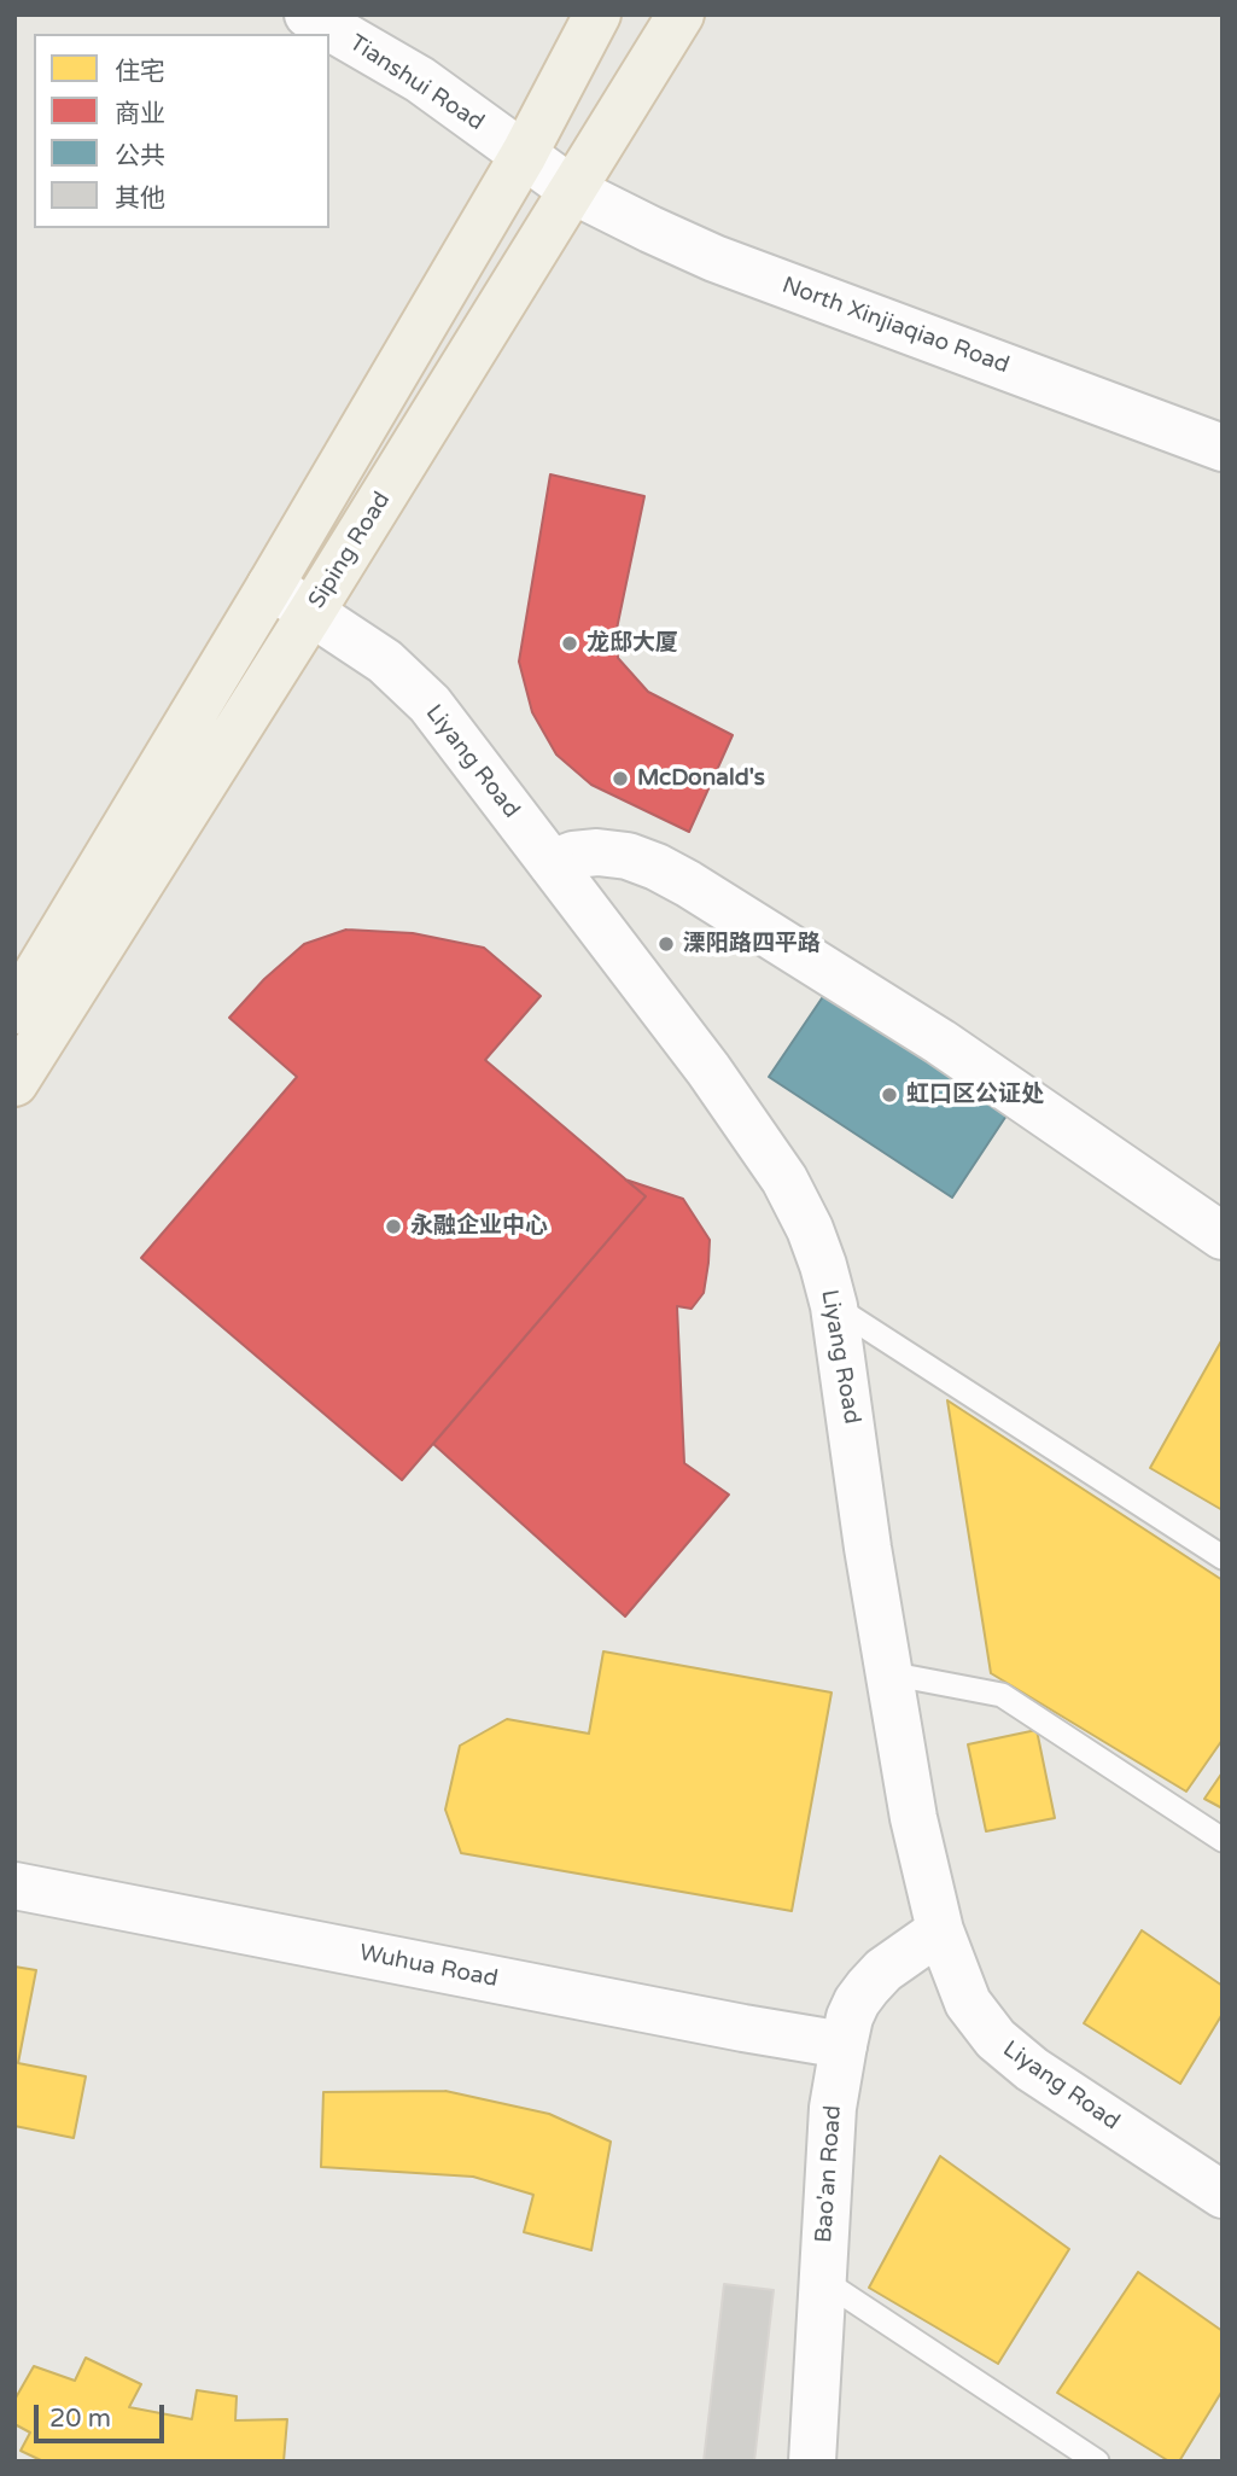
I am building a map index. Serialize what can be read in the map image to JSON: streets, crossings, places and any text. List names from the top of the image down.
{
  "streets": {
    "main road": ["Siping Road"],
    "street": [
      "Tianshui Road",
      "North Xinjiaqiao Road",
      "Liyang Road",
      "Wuhua Road",
      "Bao'an Road"
    ]
  },
  "crossings": [
    ["Tianshui Road", "North Xinjiaqiao Road"],
    ["Tianshui Road", "Siping Road"],
    ["North Xinjiaqiao Road", "Siping Road"],
    ["Siping Road", "Liyang Road"],
    ["Liyang Road", "Bao'an Road"],
    ["Wuhua Road", "Bao'an Road"]
  ],
  "places": [
    "龙邸大厦",
    "McDonald's",
    "溧阳路四平路",
    "虹口区公证处",
    "永融企业中心"
  ],
  "legend": [
    "住宅",
    "商业",
    "公共",
    "其他"
  ],
  "scale_bar": "20 m"
}
